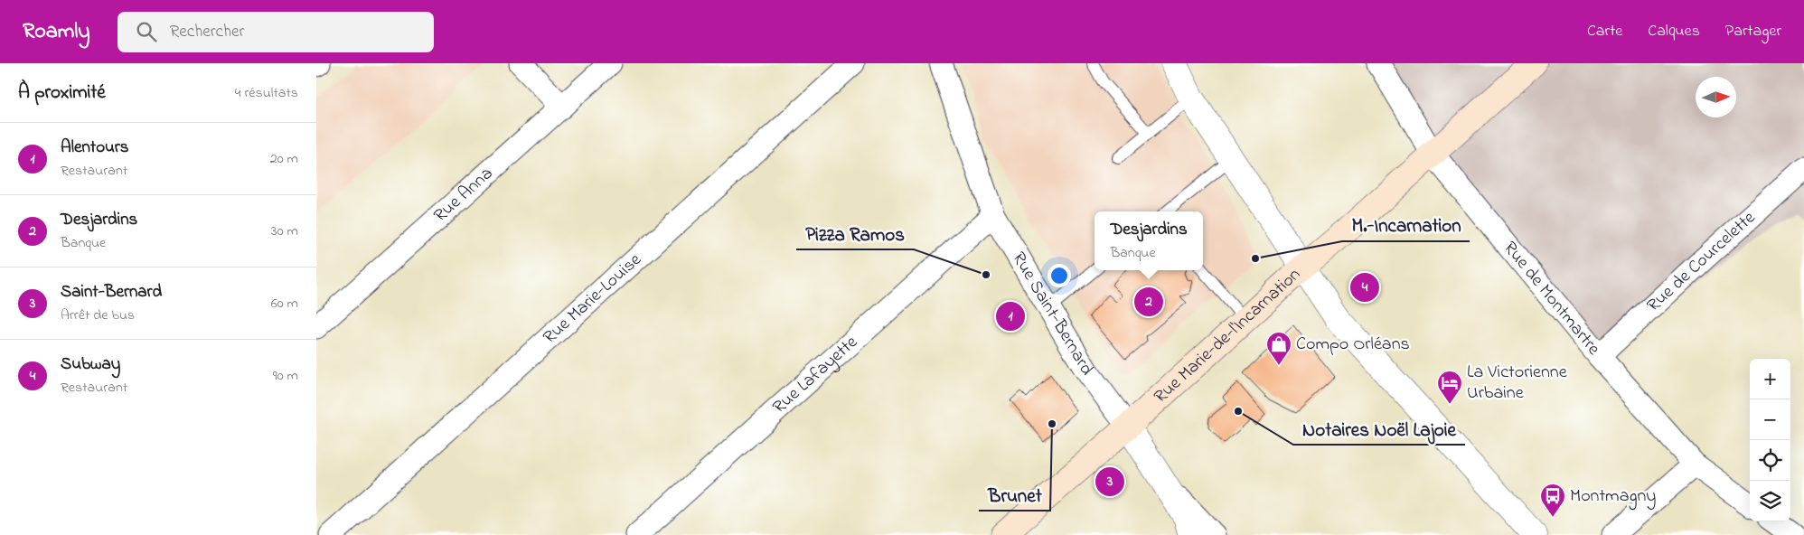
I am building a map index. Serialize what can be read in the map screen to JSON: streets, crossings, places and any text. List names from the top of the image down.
{
  "streets": {
    "main road": ["Rue Marie-de-l'Incarnation"],
    "street": [
      "Rue Anna",
      "Rue de Courcelette",
      "Rue de Montmartre",
      "Rue Marie-Louise",
      "Rue Saint-Bernard",
      "Rue Lafayette"
    ]
  },
  "crossings": [
    ["Rue de Courcelette", "Rue de Montmartre"],
    ["Rue de Montmartre", "Rue Marie-de-l'Incarnation"],
    ["Rue Saint-Bernard", "Rue Marie-de-l'Incarnation"],
    ["Rue Saint-Bernard", "Rue Lafayette"]
  ],
  "places": {
    "other": [
      "M.-Incarnation",
      "Pizza Ramos",
      "Notaires Noël Lajoie",
      "Brunet"
    ],
    "shop": ["Compo Orléans"],
    "hotel": ["La Victorienne Urbaine"],
    "bus stop": ["Montmagny"]
  },
  "north": "right",
  "page": {
    "header": "Roamly",
    "search": "Rechercher",
    "nav": ["Carte", "Calques", "Partager"],
    "heading": ["À proximité", "4 résultats"],
    "list": [
      {
        "mark": "1",
        "name": "Alentours",
        "note": "Restaurant",
        "value": "20 m"
      },
      {
        "mark": "2",
        "name": "Desjardins",
        "note": "Banque",
        "value": "30 m"
      },
      {
        "mark": "3",
        "name": "Saint-Bernard",
        "note": "Arrêt de bus",
        "value": "60 m"
      },
      {
        "mark": "4",
        "name": "Subway",
        "note": "Restaurant",
        "value": "90 m"
      }
    ],
    "popup": ["Desjardins", "Banque"],
    "pins": [
      "4",
      "2",
      "1",
      "3"
    ],
    "map_buttons": ["+", "−"]
  }
}
